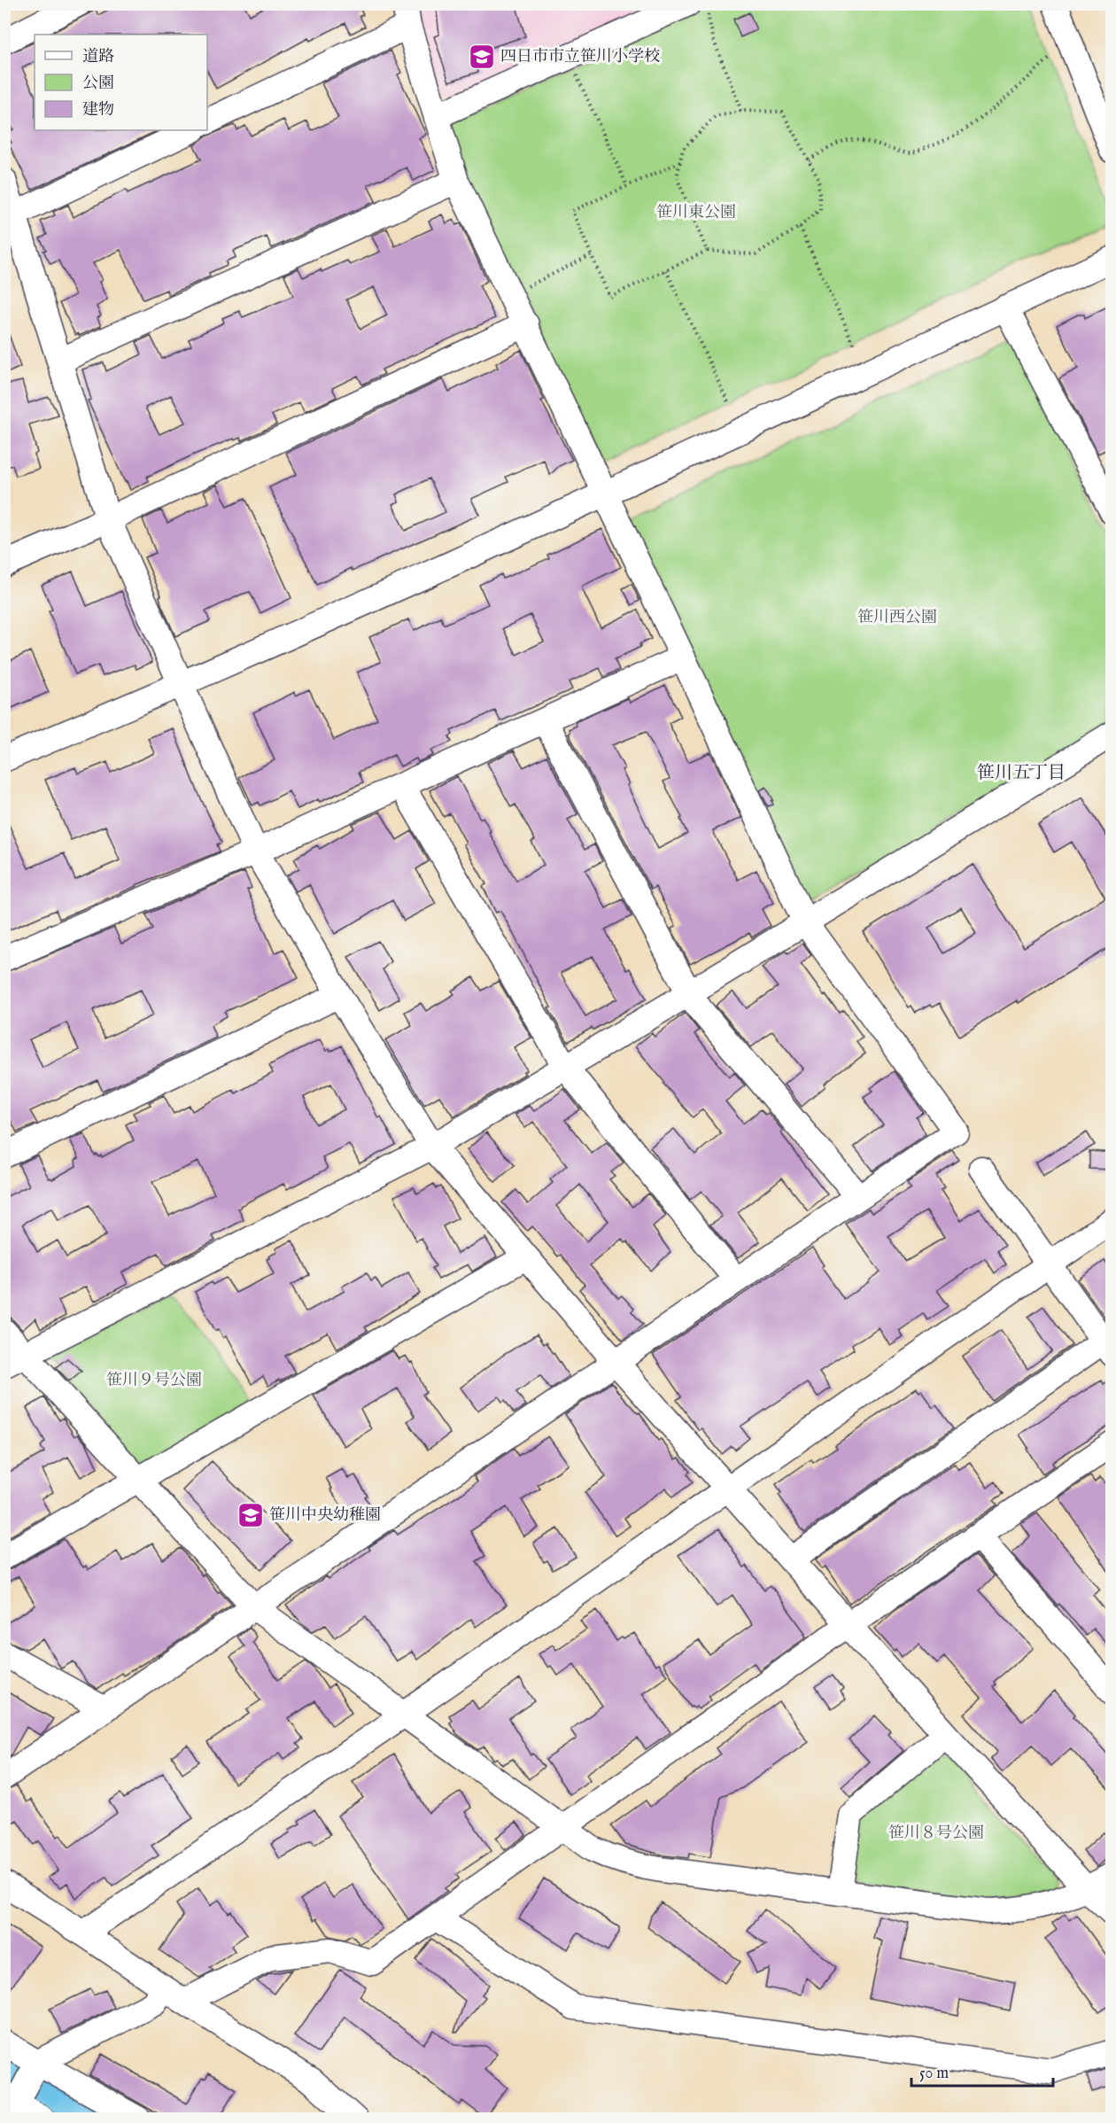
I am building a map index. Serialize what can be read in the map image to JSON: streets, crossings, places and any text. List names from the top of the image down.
{
  "districts": ["笹川五丁目"],
  "parks": [
    "笹川東公園",
    "笹川西公園",
    "笹川９号公園",
    "笹川８号公園"
  ],
  "places": {
    "school or university": ["四日市市立笹川小学校", "笹川中央幼稚園"]
  },
  "legend": ["道路", "公園", "建物"],
  "scale_bar": "50 m"
}
